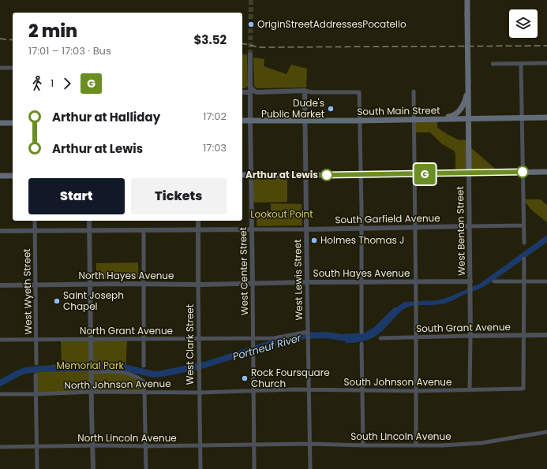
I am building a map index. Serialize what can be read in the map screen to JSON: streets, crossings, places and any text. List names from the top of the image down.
{
  "streets": {
    "main road": ["South Main Street", "West Benton Street"],
    "street": [
      "South Garfield Avenue",
      "West Center Street",
      "South Hayes Avenue",
      "North Hayes Avenue",
      "West Lewis Street",
      "West Wyeth Street",
      "South Grant Avenue",
      "North Grant Avenue",
      "West Clark Street",
      "South Johnson Avenue",
      "North Johnson Avenue",
      "South Lincoln Avenue",
      "North Lincoln Avenue"
    ]
  },
  "crossings": [
    ["South Main Street", "West Benton Street"],
    ["South Main Street", "West Center Street"],
    ["South Main Street", "West Lewis Street"],
    ["South Garfield Avenue", "West Benton Street"],
    ["South Garfield Avenue", "West Center Street"],
    ["South Garfield Avenue", "West Lewis Street"],
    ["West Benton Street", "South Hayes Avenue"],
    ["West Benton Street", "South Grant Avenue"],
    ["West Benton Street", "South Johnson Avenue"],
    ["West Center Street", "South Hayes Avenue"],
    ["West Center Street", "North Hayes Avenue"],
    ["West Center Street", "North Grant Avenue"],
    ["West Center Street", "South Johnson Avenue"],
    ["West Center Street", "North Johnson Avenue"],
    ["West Center Street", "South Lincoln Avenue"],
    ["West Center Street", "North Lincoln Avenue"],
    ["South Hayes Avenue", "North Hayes Avenue"],
    ["South Hayes Avenue", "West Lewis Street"],
    ["North Hayes Avenue", "West Wyeth Street"],
    ["North Hayes Avenue", "West Clark Street"],
    ["West Lewis Street", "South Johnson Avenue"],
    ["West Lewis Street", "South Lincoln Avenue"],
    ["West Wyeth Street", "North Grant Avenue"],
    ["South Grant Avenue", "South Johnson Avenue"],
    ["North Grant Avenue", "West Clark Street"],
    ["West Clark Street", "North Johnson Avenue"],
    ["West Clark Street", "North Lincoln Avenue"],
    ["South Johnson Avenue", "North Johnson Avenue"],
    ["South Lincoln Avenue", "North Lincoln Avenue"]
  ],
  "water": ["Portneuf River"],
  "parks": ["Lookout Point", "Memorial Park"],
  "places": [
    "OriginStreetAddressesPocatello",
    "Dude's Public Market",
    "Arthur at Lewis",
    "Holmes Thomas J",
    "Saint Joseph Chapel",
    "Rock Foursquare Church"
  ],
  "lines": ["bus line G"],
  "page": {
    "on_map": "G",
    "heading": ["2 min", "17:01 – 17:03 · Bus", "$3.52"],
    "legs": ["1", "G"],
    "list": [
      {
        "name": "Arthur at Halliday",
        "value": "17:02"
      },
      {
        "name": "Arthur at Lewis",
        "value": "17:03"
      }
    ],
    "buttons": ["Start", "Tickets"]
  }
}
